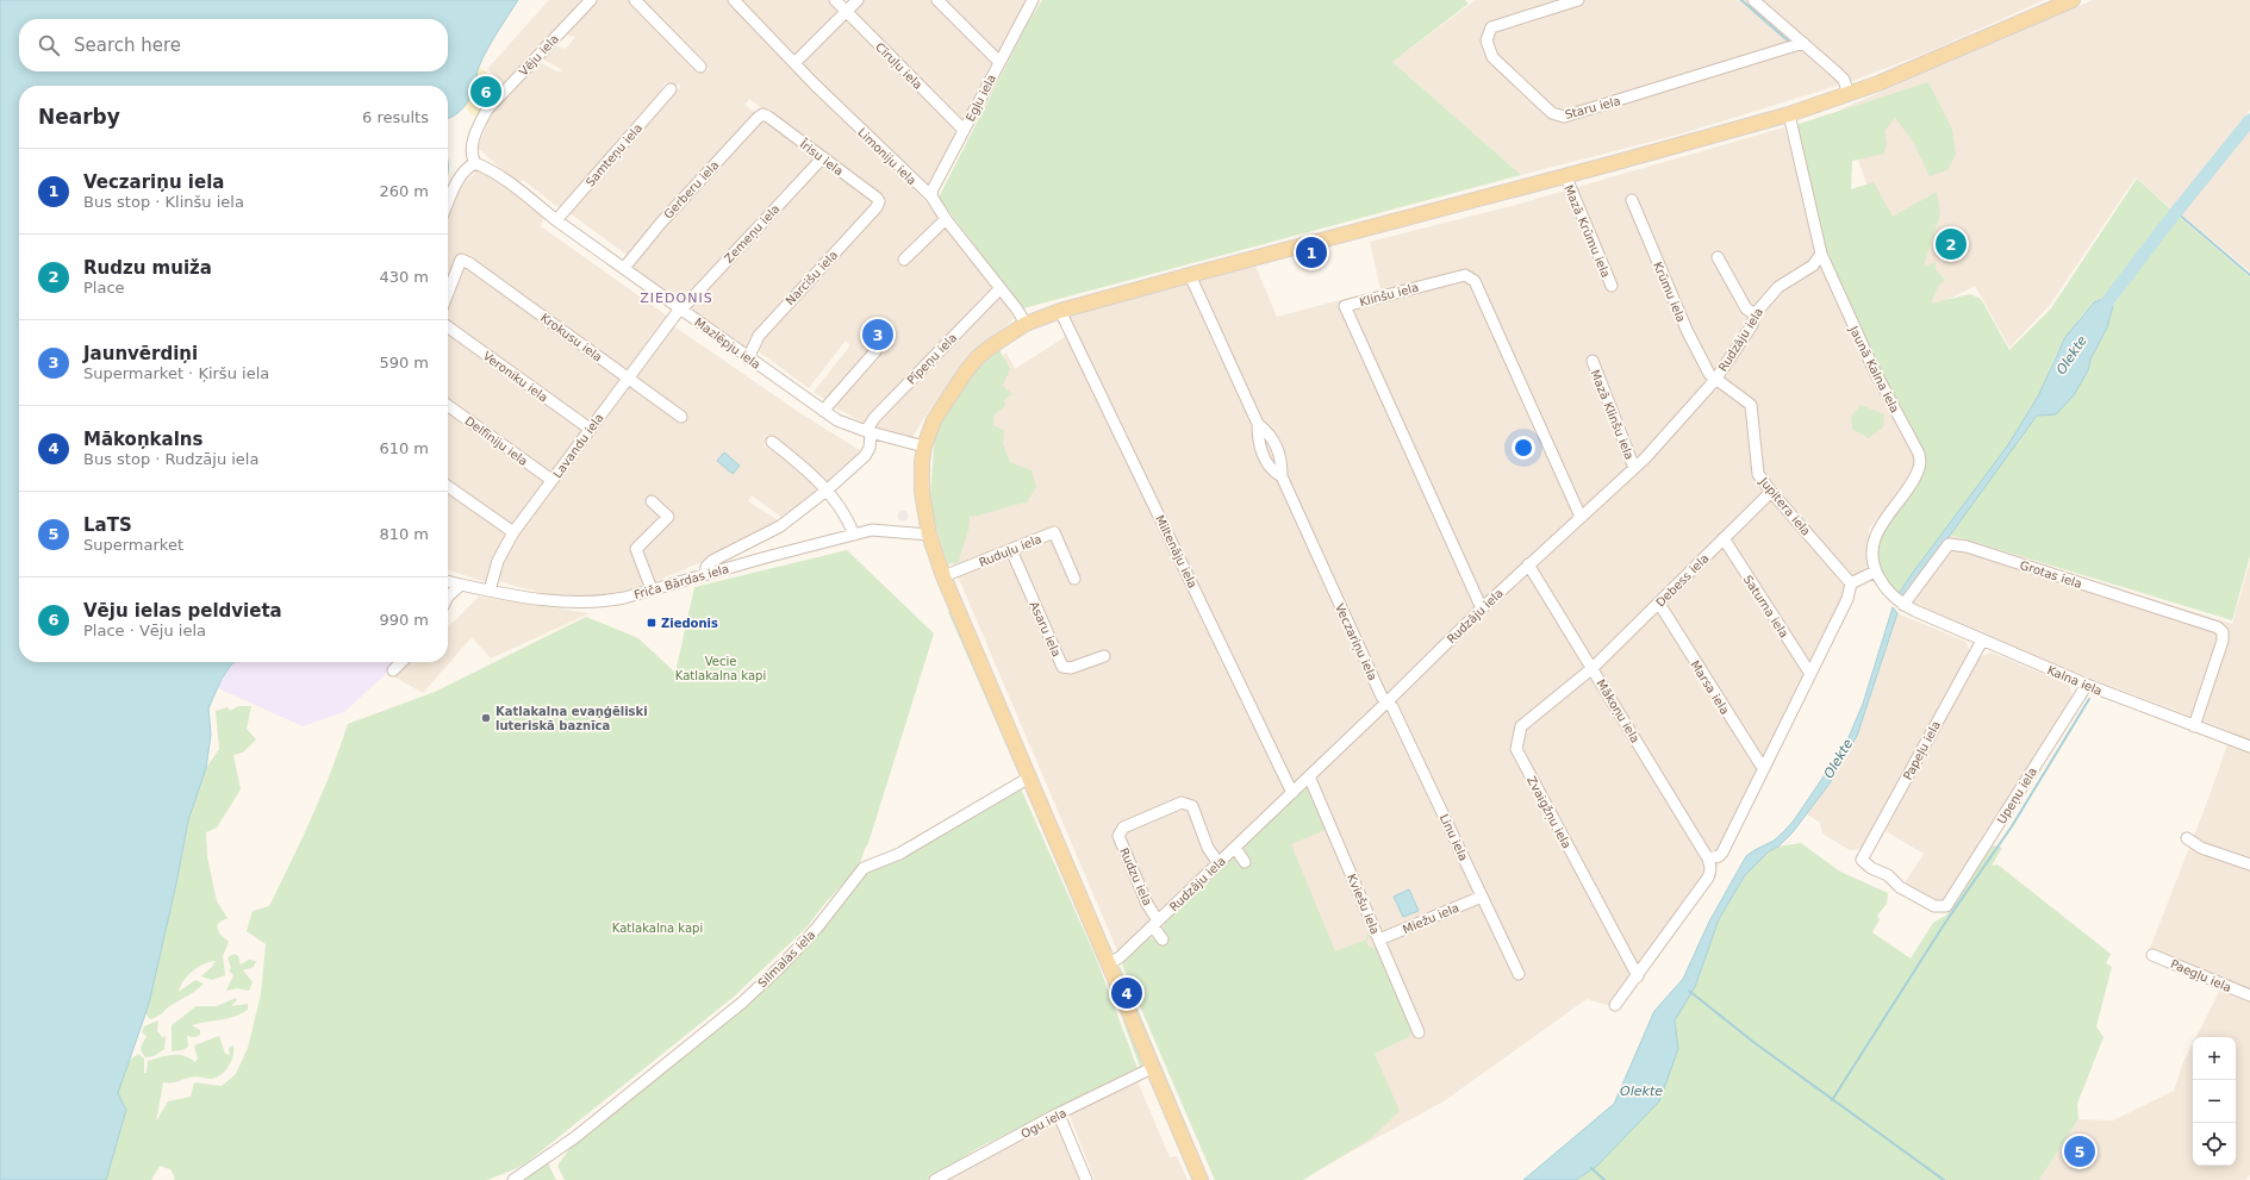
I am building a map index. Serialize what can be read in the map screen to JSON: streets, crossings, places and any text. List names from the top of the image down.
{
  "streets": {
    "street": [
      "Vēju iela",
      "Cīruļu iela",
      "Egļu iela",
      "Staru iela",
      "Samteņu iela",
      "Limoniju iela",
      "Īrisu iela",
      "Gerberu iela",
      "Mazā Krūmu iela",
      "Zemeņu iela",
      "Narcišu iela",
      "Krūmu iela",
      "Klinšu iela",
      "Krokusu iela",
      "Rudzāju iela",
      "Mazlēpju iela",
      "Pīpeņu iela",
      "Jaunā Kalna iela",
      "Veroniku iela",
      "Mazā Klinšu iela",
      "Delfīniju iela",
      "Lavandu iela",
      "Jupitera iela",
      "Ruduļu iela",
      "Miltenāju iela",
      "Grotas iela",
      "Debess iela",
      "Friča Bārdas iela",
      "Saturna iela",
      "Asaru iela",
      "Veczariņu iela",
      "Kalna iela",
      "Marsa iela",
      "Mākoņu iela",
      "Papeļu iela",
      "Upeņu iela",
      "Zvaigžņu iela",
      "Linu iela",
      "Rudzu iela",
      "Kviešu iela",
      "Miežu iela",
      "Silmalas iela",
      "Paegļu iela",
      "Ogu iela"
    ]
  },
  "crossings": [
    ["Vēju iela", "Mazlēpju iela"],
    ["Cīruļu iela", "Egļu iela"],
    ["Egļu iela", "Limoniju iela"],
    ["Samteņu iela", "Mazlēpju iela"],
    ["Limoniju iela", "Pīpeņu iela"],
    ["Īrisu iela", "Gerberu iela"],
    ["Īrisu iela", "Zemeņu iela"],
    ["Īrisu iela", "Narcišu iela"],
    ["Gerberu iela", "Mazlēpju iela"],
    ["Zemeņu iela", "Mazlēpju iela"],
    ["Zemeņu iela", "Lavandu iela"],
    ["Narcišu iela", "Mazlēpju iela"],
    ["Krūmu iela", "Rudzāju iela"],
    ["Krūmu iela", "Jupitera iela"],
    ["Klinšu iela", "Rudzāju iela"],
    ["Krokusu iela", "Lavandu iela"],
    ["Rudzāju iela", "Jaunā Kalna iela"],
    ["Rudzāju iela", "Mazā Klinšu iela"],
    ["Rudzāju iela", "Jupitera iela"],
    ["Rudzāju iela", "Miltenāju iela"],
    ["Rudzāju iela", "Veczariņu iela"],
    ["Rudzāju iela", "Mākoņu iela"],
    ["Rudzāju iela", "Linu iela"],
    ["Rudzāju iela", "Rudzu iela"],
    ["Rudzāju iela", "Kviešu iela"],
    ["Mazlēpju iela", "Pīpeņu iela"],
    ["Mazlēpju iela", "Lavandu iela"],
    ["Veroniku iela", "Lavandu iela"],
    ["Delfīniju iela", "Lavandu iela"],
    ["Lavandu iela", "Friča Bārdas iela"],
    ["Jupitera iela", "Debess iela"],
    ["Ruduļu iela", "Asaru iela"],
    ["Grotas iela", "Kalna iela"],
    ["Debess iela", "Saturna iela"],
    ["Debess iela", "Marsa iela"],
    ["Debess iela", "Mākoņu iela"],
    ["Debess iela", "Zvaigžņu iela"],
    ["Veczariņu iela", "Linu iela"],
    ["Kalna iela", "Papeļu iela"],
    ["Kalna iela", "Upeņu iela"],
    ["Mākoņu iela", "Zvaigžņu iela"],
    ["Papeļu iela", "Upeņu iela"],
    ["Linu iela", "Miežu iela"],
    ["Kviešu iela", "Miežu iela"]
  ],
  "districts": ["ZIEDONIS"],
  "water": ["Olekte"],
  "parks": ["Vecie Katlakalna kapi", "Katlakalna kapi"],
  "places": {
    "transit": ["Ziedonis"],
    "other": ["Katlakalna evaņģēliski luteriskā baznīca"]
  },
  "page": {
    "search": "Search here",
    "pins": [
      "6",
      "2",
      "1",
      "3",
      "4",
      "5"
    ],
    "heading": ["Nearby", "6 results"],
    "list": [
      {
        "mark": "1",
        "name": "Veczariņu iela",
        "note": "Bus stop · Klinšu iela",
        "value": "260 m"
      },
      {
        "mark": "2",
        "name": "Rudzu muiža",
        "note": "Place",
        "value": "430 m"
      },
      {
        "mark": "3",
        "name": "Jaunvērdiņi",
        "note": "Supermarket · Ķiršu iela",
        "value": "590 m"
      },
      {
        "mark": "4",
        "name": "Mākoņkalns",
        "note": "Bus stop · Rudzāju iela",
        "value": "610 m"
      },
      {
        "mark": "5",
        "name": "LaTS",
        "note": "Supermarket",
        "value": "810 m"
      },
      {
        "mark": "6",
        "name": "Vēju ielas peldvieta",
        "note": "Place · Vēju iela",
        "value": "990 m"
      }
    ],
    "map_buttons": ["+", "−"]
  }
}
